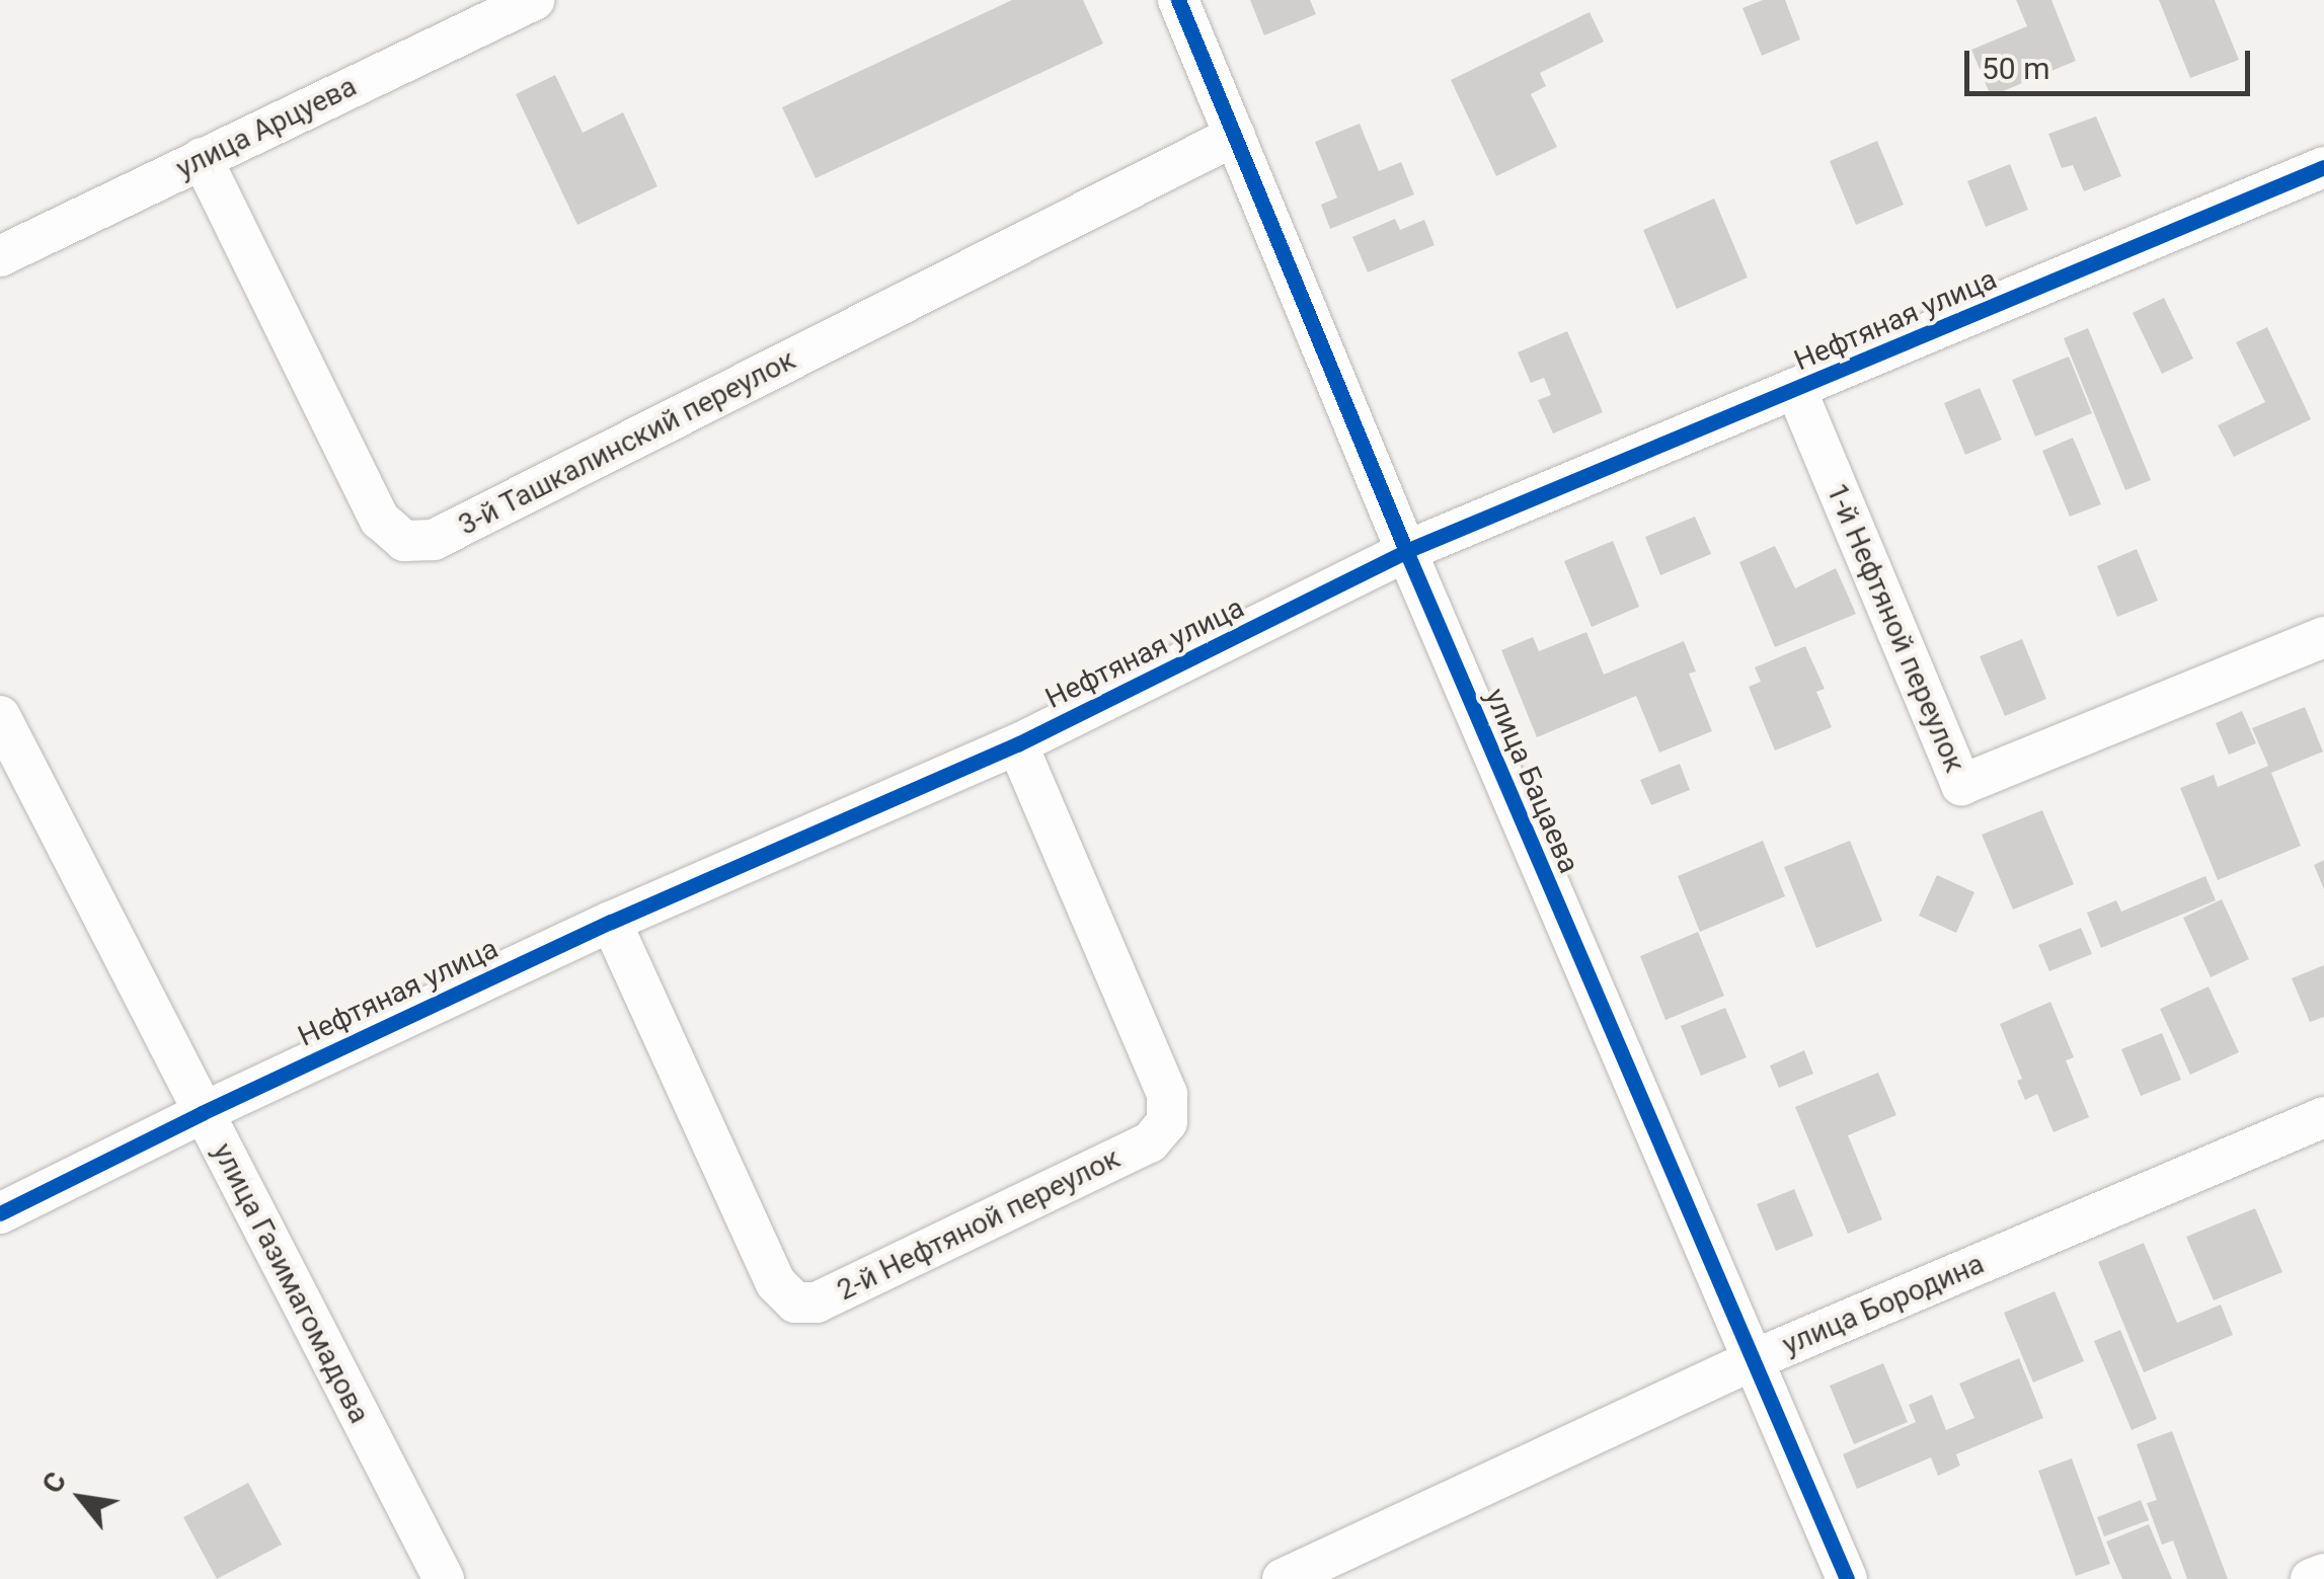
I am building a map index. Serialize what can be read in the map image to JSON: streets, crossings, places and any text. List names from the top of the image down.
{
  "streets": {
    "street": [
      "улица Арцуева",
      "Нефтяная улица",
      "3-й Ташкалинский переулок",
      "1-й Нефтяной переулок",
      "улица Бацаева",
      "2-й Нефтяной переулок",
      "улица Газимагомадова",
      "улица Бородина"
    ]
  },
  "crossings": [
    ["улица Арцуева", "3-й Ташкалинский переулок"],
    ["Нефтяная улица", "1-й Нефтяной переулок"],
    ["Нефтяная улица", "улица Бацаева"],
    ["Нефтяная улица", "2-й Нефтяной переулок"],
    ["Нефтяная улица", "улица Газимагомадова"],
    ["3-й Ташкалинский переулок", "улица Бацаева"],
    ["улица Бацаева", "улица Бородина"]
  ],
  "scale_bar": "50 m",
  "north": "top left"
}
